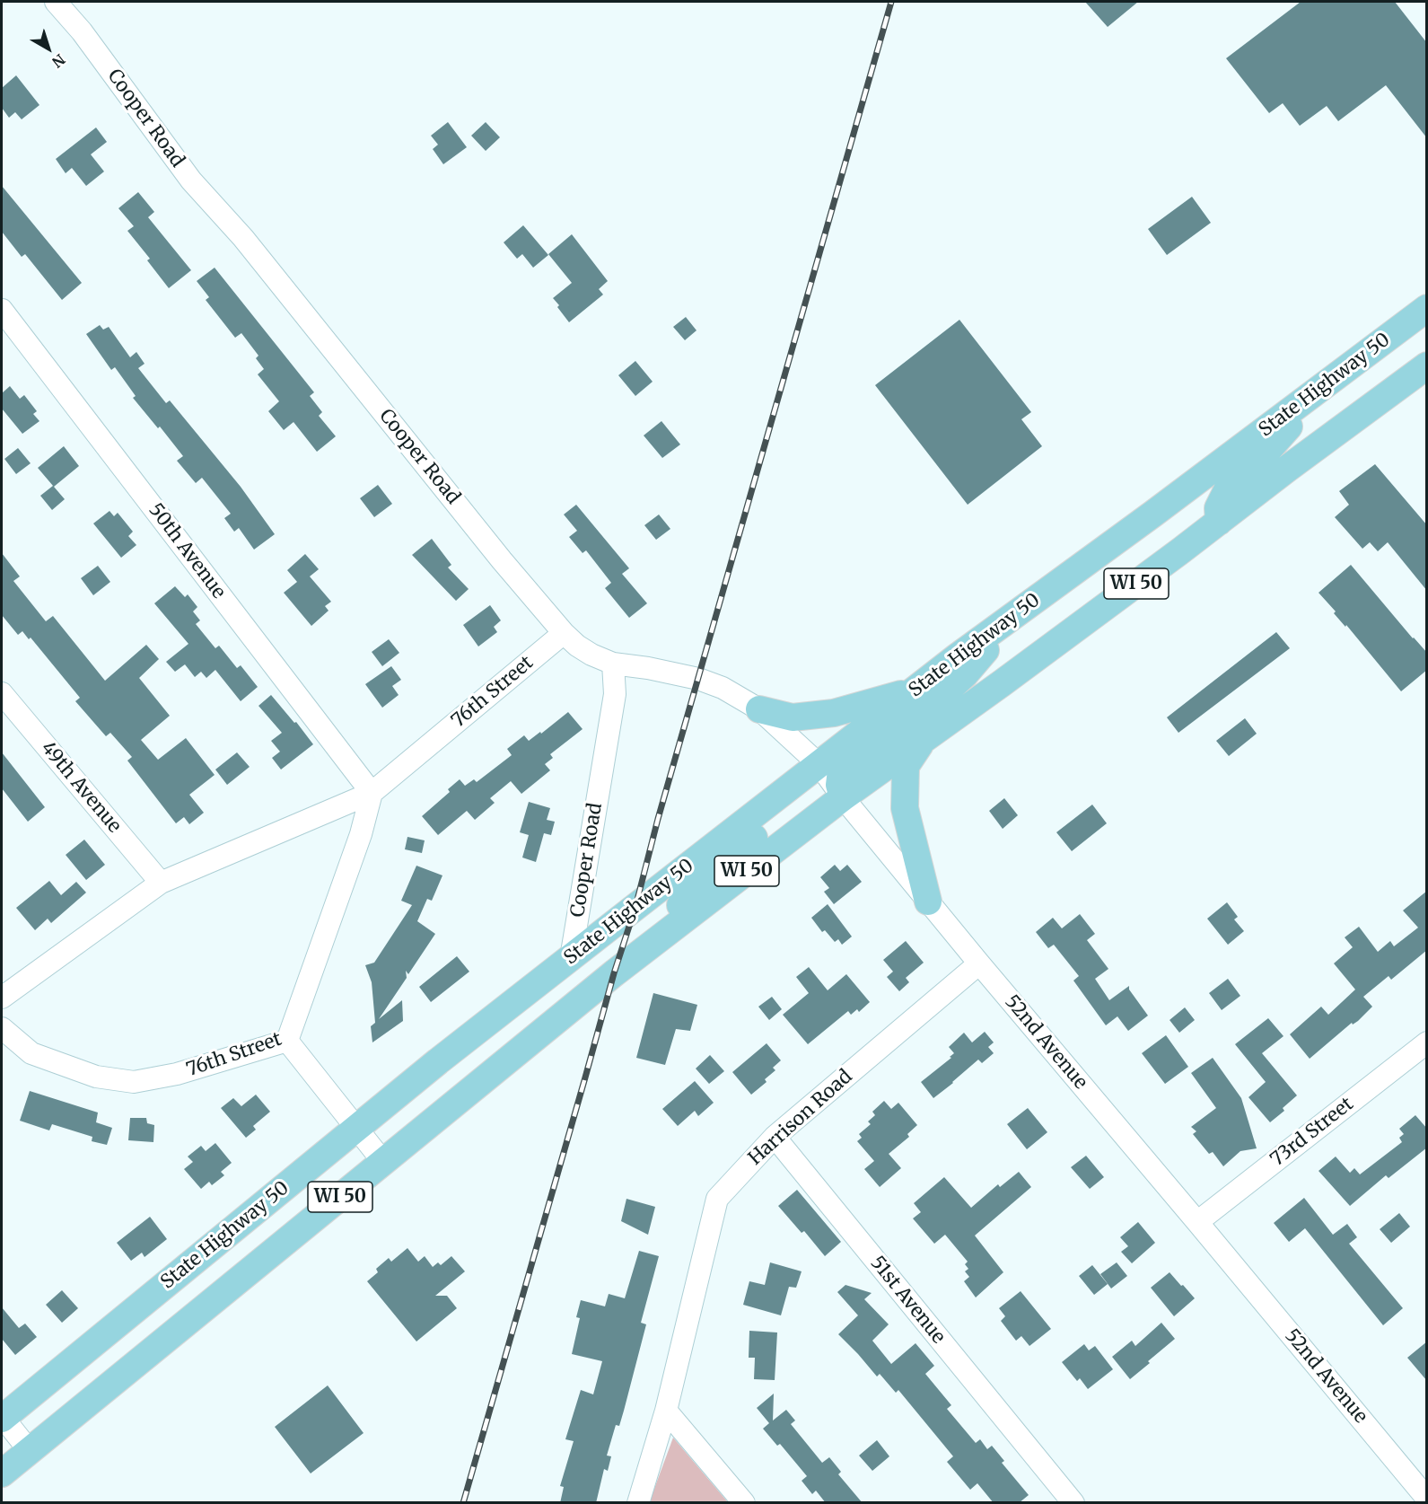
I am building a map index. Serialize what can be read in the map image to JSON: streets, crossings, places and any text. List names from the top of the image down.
{
  "streets": {
    "main road": ["State Highway 50", "WI 50"],
    "street": [
      "Cooper Road",
      "50th Avenue",
      "76th Street",
      "49th Avenue",
      "52nd Avenue",
      "Harrison Road",
      "73rd Street",
      "51st Avenue"
    ]
  },
  "crossings": [
    ["Cooper Road", "State Highway 50"],
    ["Cooper Road", "76th Street"],
    ["Cooper Road", "52nd Avenue"],
    ["State Highway 50", "52nd Avenue"],
    ["50th Avenue", "76th Street"],
    ["76th Street", "49th Avenue"],
    ["52nd Avenue", "Harrison Road"],
    ["52nd Avenue", "73rd Street"],
    ["Harrison Road", "51st Avenue"]
  ],
  "north": "bottom right"
}
